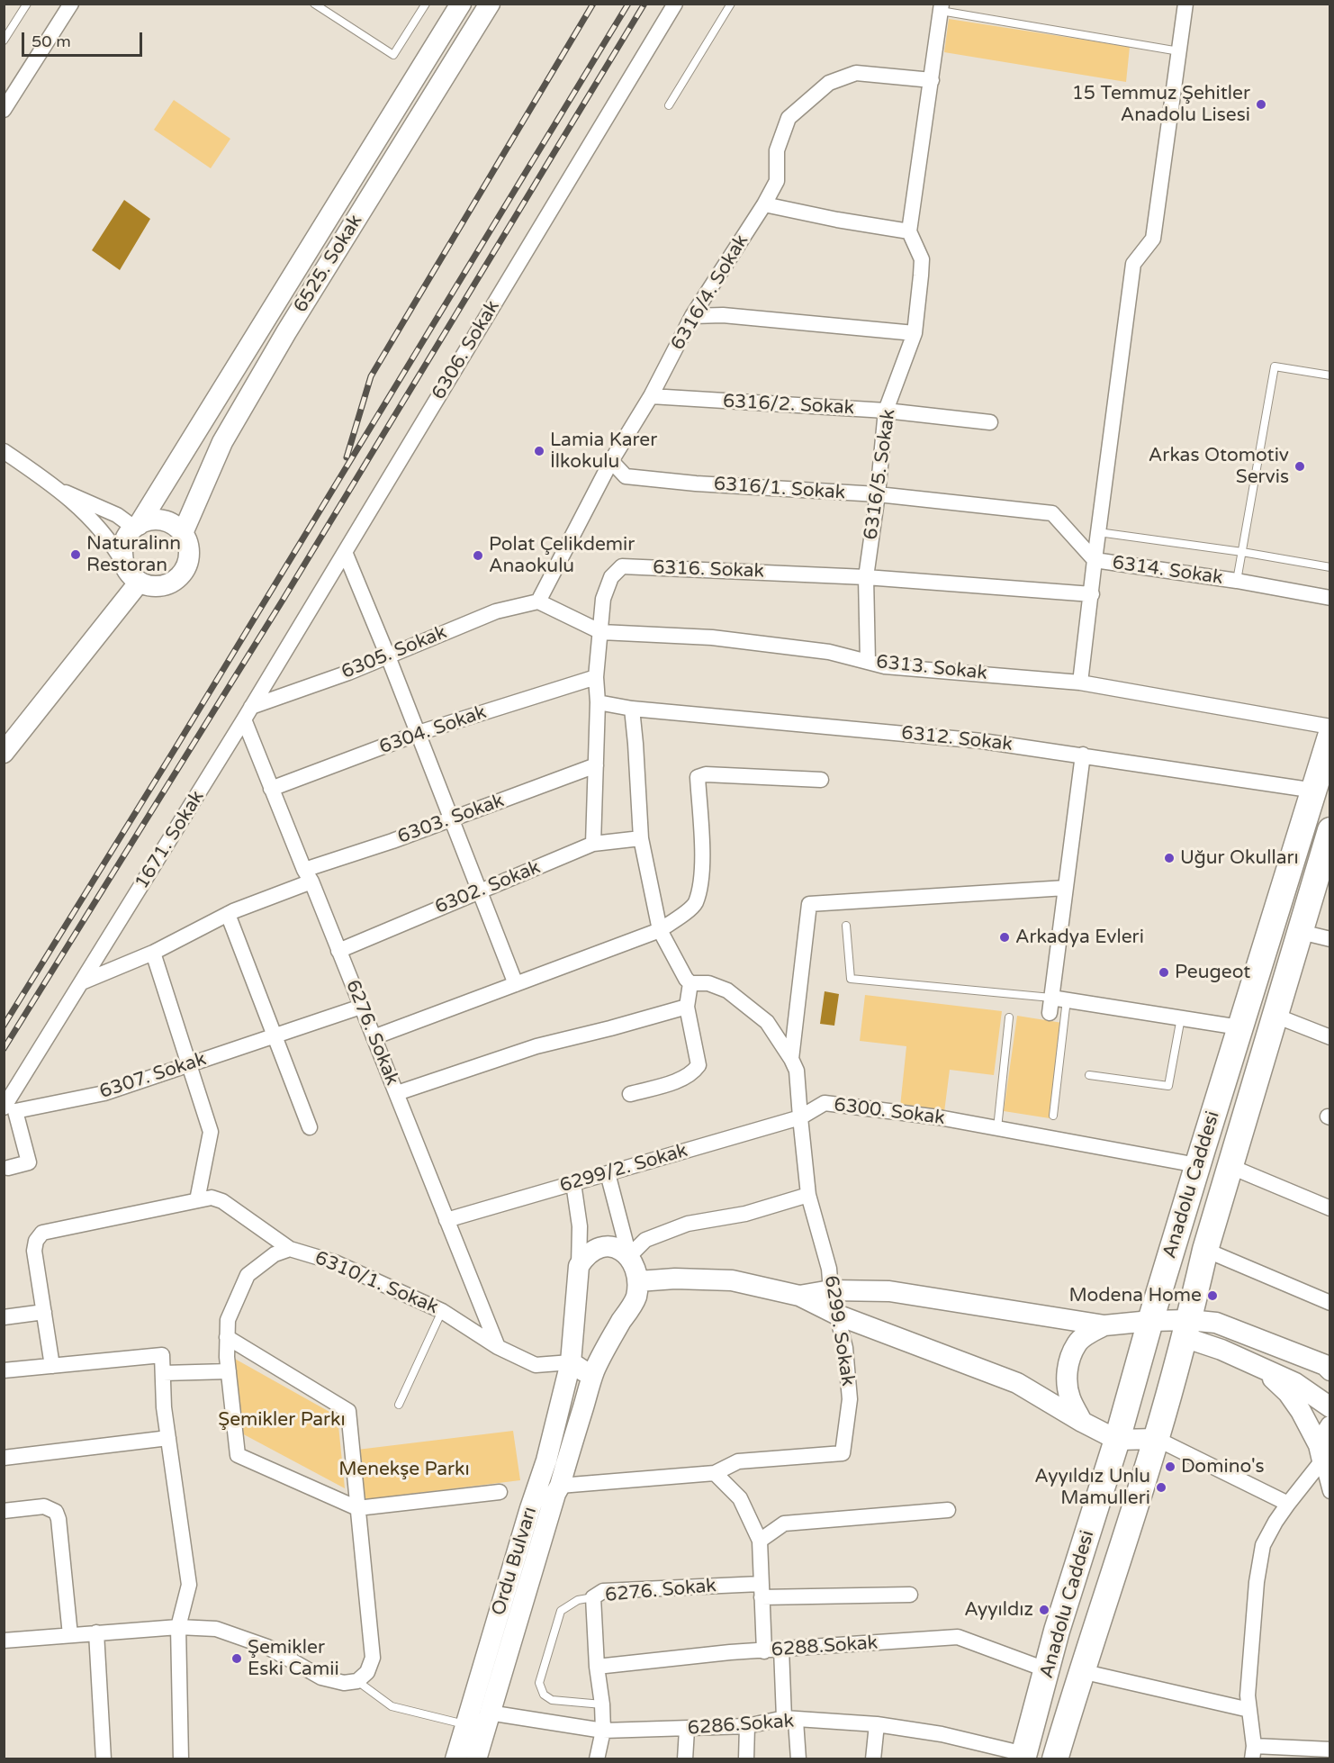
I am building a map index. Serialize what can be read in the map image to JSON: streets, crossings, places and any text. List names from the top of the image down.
{
  "streets": {
    "highway": ["Anadolu Caddesi"],
    "main road": ["6525. Sokak", "Ordu Bulvarı"],
    "street": [
      "6316/4. Sokak",
      "6306. Sokak",
      "6316/2. Sokak",
      "6316/5. Sokak",
      "6316/1. Sokak",
      "6316. Sokak",
      "6314. Sokak",
      "6305. Sokak",
      "6313. Sokak",
      "6304. Sokak",
      "6312. Sokak",
      "6303. Sokak",
      "1671. Sokak",
      "6302. Sokak",
      "6276. Sokak",
      "6307. Sokak",
      "6300. Sokak",
      "6299/2. Sokak",
      "6310/1. Sokak",
      "6299. Sokak",
      "6288.Sokak",
      "6286.Sokak"
    ]
  },
  "crossings": [
    ["6316/4. Sokak", "6316/2. Sokak"],
    ["6316/4. Sokak", "6316/1. Sokak"],
    ["6316/4. Sokak", "6305. Sokak"],
    ["6316/4. Sokak", "6313. Sokak"],
    ["6306. Sokak", "1671. Sokak"],
    ["6316/2. Sokak", "6316/5. Sokak"],
    ["6316/5. Sokak", "6316/1. Sokak"],
    ["6316/5. Sokak", "6316. Sokak"],
    ["6316/5. Sokak", "6313. Sokak"],
    ["6316/1. Sokak", "6314. Sokak"],
    ["6316. Sokak", "6313. Sokak"],
    ["6314. Sokak", "6313. Sokak"],
    ["6305. Sokak", "6313. Sokak"],
    ["6305. Sokak", "1671. Sokak"],
    ["6305. Sokak", "6276. Sokak"],
    ["6304. Sokak", "6276. Sokak"],
    ["6312. Sokak", "Anadolu Caddesi"],
    ["6303. Sokak", "1671. Sokak"],
    ["6303. Sokak", "6276. Sokak"],
    ["1671. Sokak", "6276. Sokak"],
    ["6302. Sokak", "6276. Sokak"],
    ["6276. Sokak", "6307. Sokak"],
    ["6276. Sokak", "6299/2. Sokak"],
    ["6276. Sokak", "6310/1. Sokak"],
    ["6276. Sokak", "6288.Sokak"],
    ["6276. Sokak", "6286.Sokak"],
    ["6300. Sokak", "6299/2. Sokak"],
    ["6300. Sokak", "Anadolu Caddesi"],
    ["6300. Sokak", "6299. Sokak"],
    ["6299/2. Sokak", "6299. Sokak"],
    ["6299/2. Sokak", "Ordu Bulvarı"],
    ["Anadolu Caddesi", "6288.Sokak"],
    ["Anadolu Caddesi", "6286.Sokak"],
    ["6310/1. Sokak", "Ordu Bulvarı"],
    ["6299. Sokak", "Ordu Bulvarı"],
    ["Ordu Bulvarı", "6286.Sokak"]
  ],
  "parks": ["Şemikler Parkı", "Menekşe Parkı"],
  "places": [
    "15 Temmuz Şehitler Anadolu Lisesi",
    "Lamia Karer İlkokulu",
    "Arkas Otomotiv Servis",
    "Naturalinn Restoran",
    "Polat Çelikdemir Anaokulu",
    "Uğur Okulları",
    "Arkadya Evleri",
    "Peugeot",
    "Modena Home",
    "Domino's",
    "Ayyıldız Unlu Mamulleri",
    "Ayyıldız",
    "Şemikler Eski Camii"
  ],
  "scale_bar": "50 m"
}
